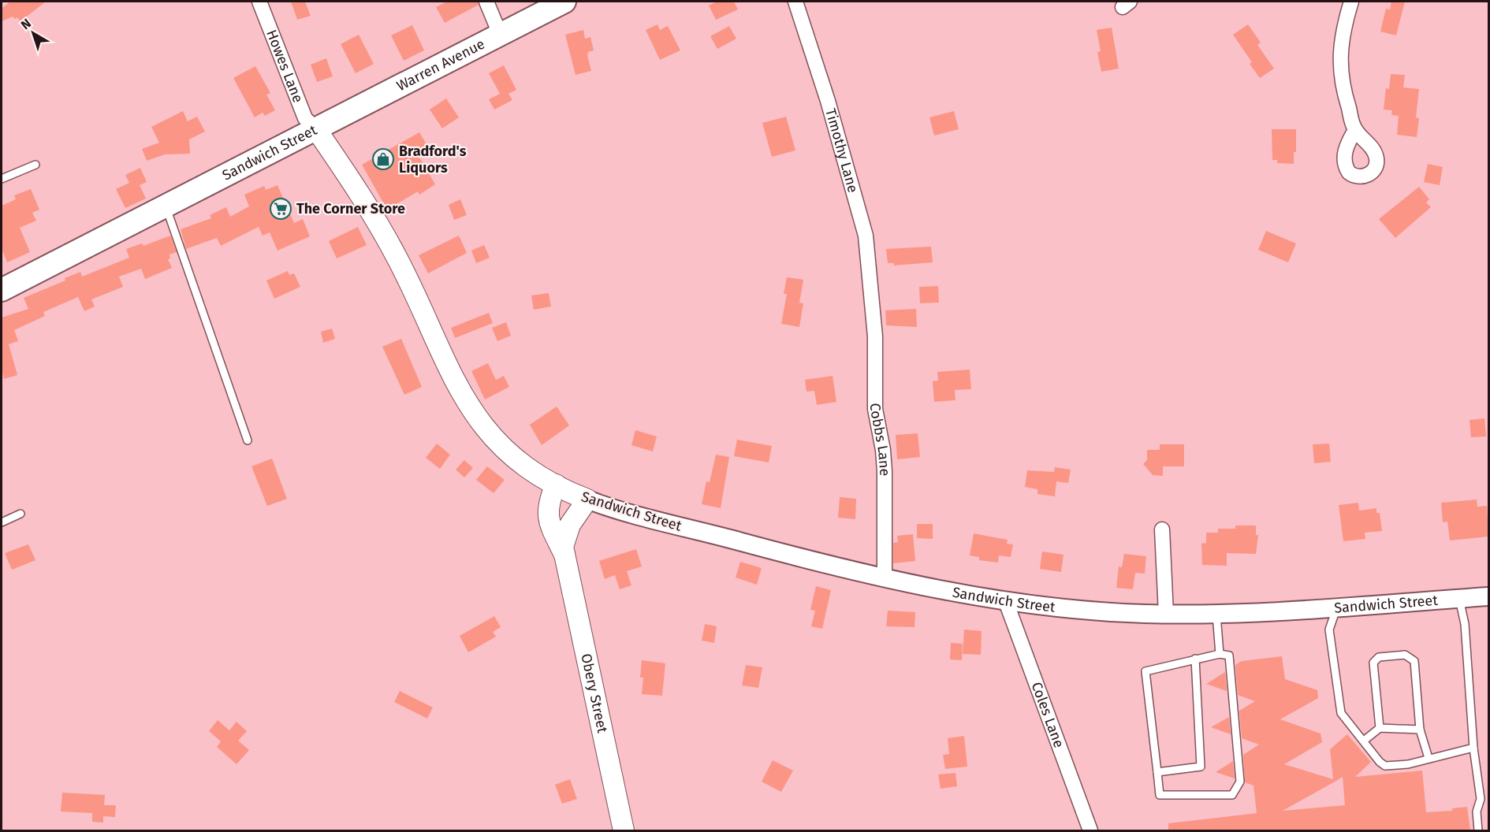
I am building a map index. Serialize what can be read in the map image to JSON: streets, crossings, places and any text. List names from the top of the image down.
{
  "streets": {
    "main road": ["Warren Avenue", "Sandwich Street", "Obery Street"],
    "street": [
      "Howes Lane",
      "Timothy Lane",
      "Cobbs Lane",
      "Coles Lane"
    ]
  },
  "crossings": [
    ["Warren Avenue", "Howes Lane"],
    ["Warren Avenue", "Sandwich Street"],
    ["Howes Lane", "Sandwich Street"],
    ["Timothy Lane", "Cobbs Lane"],
    ["Sandwich Street", "Cobbs Lane"],
    ["Sandwich Street", "Obery Street"],
    ["Sandwich Street", "Coles Lane"]
  ],
  "places": {
    "shop": ["Bradford's Liquors"],
    "supermarket": ["The Corner Store"]
  },
  "north": "top left"
}
